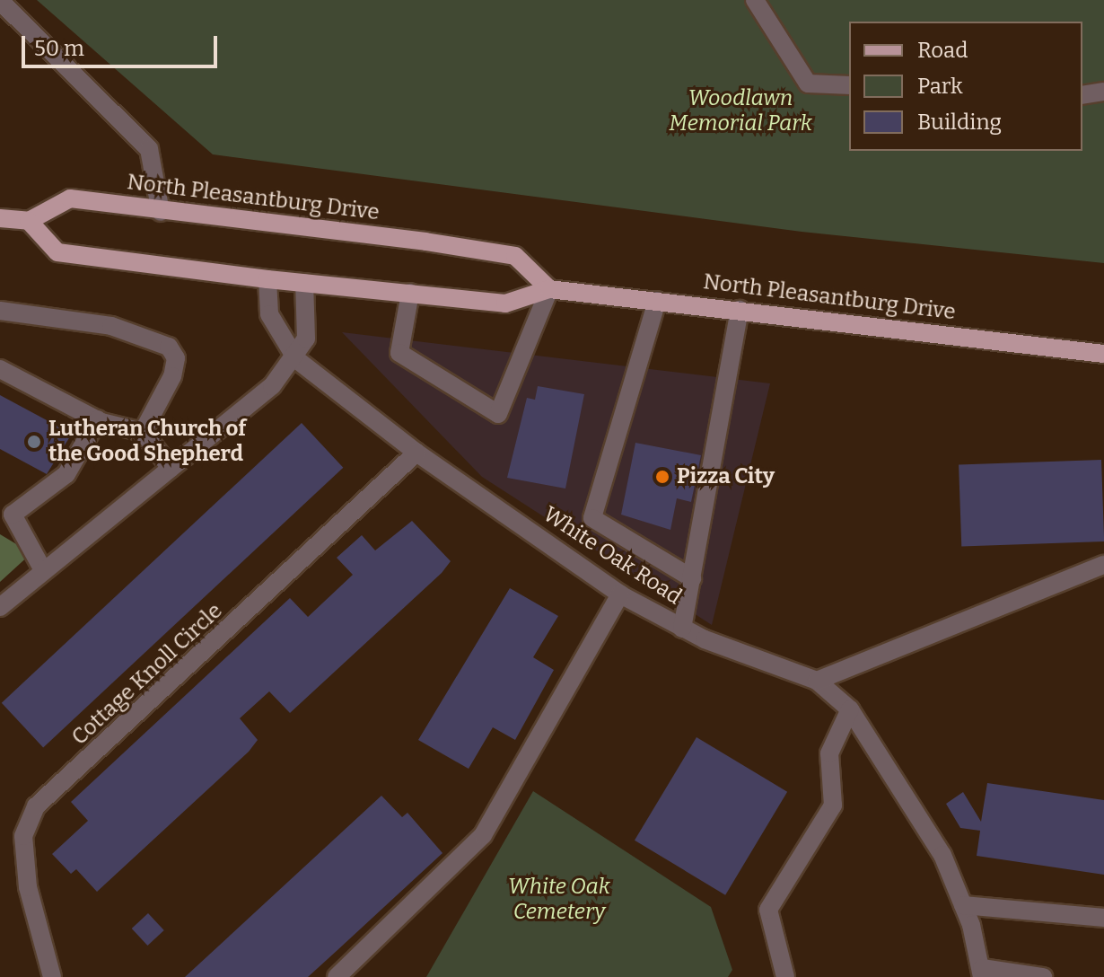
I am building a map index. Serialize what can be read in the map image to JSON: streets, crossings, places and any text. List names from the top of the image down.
{
  "streets": {
    "main road": ["North Pleasantburg Drive"],
    "street": ["White Oak Road", "Cottage Knoll Circle"]
  },
  "crossings": [
    ["North Pleasantburg Drive", "White Oak Road"],
    ["White Oak Road", "Cottage Knoll Circle"]
  ],
  "parks": ["Woodlawn Memorial Park", "White Oak Cemetery"],
  "places": ["Lutheran Church of the Good Shepherd", "Pizza City"],
  "legend": ["Road", "Park", "Building"],
  "scale_bar": "50 m"
}
